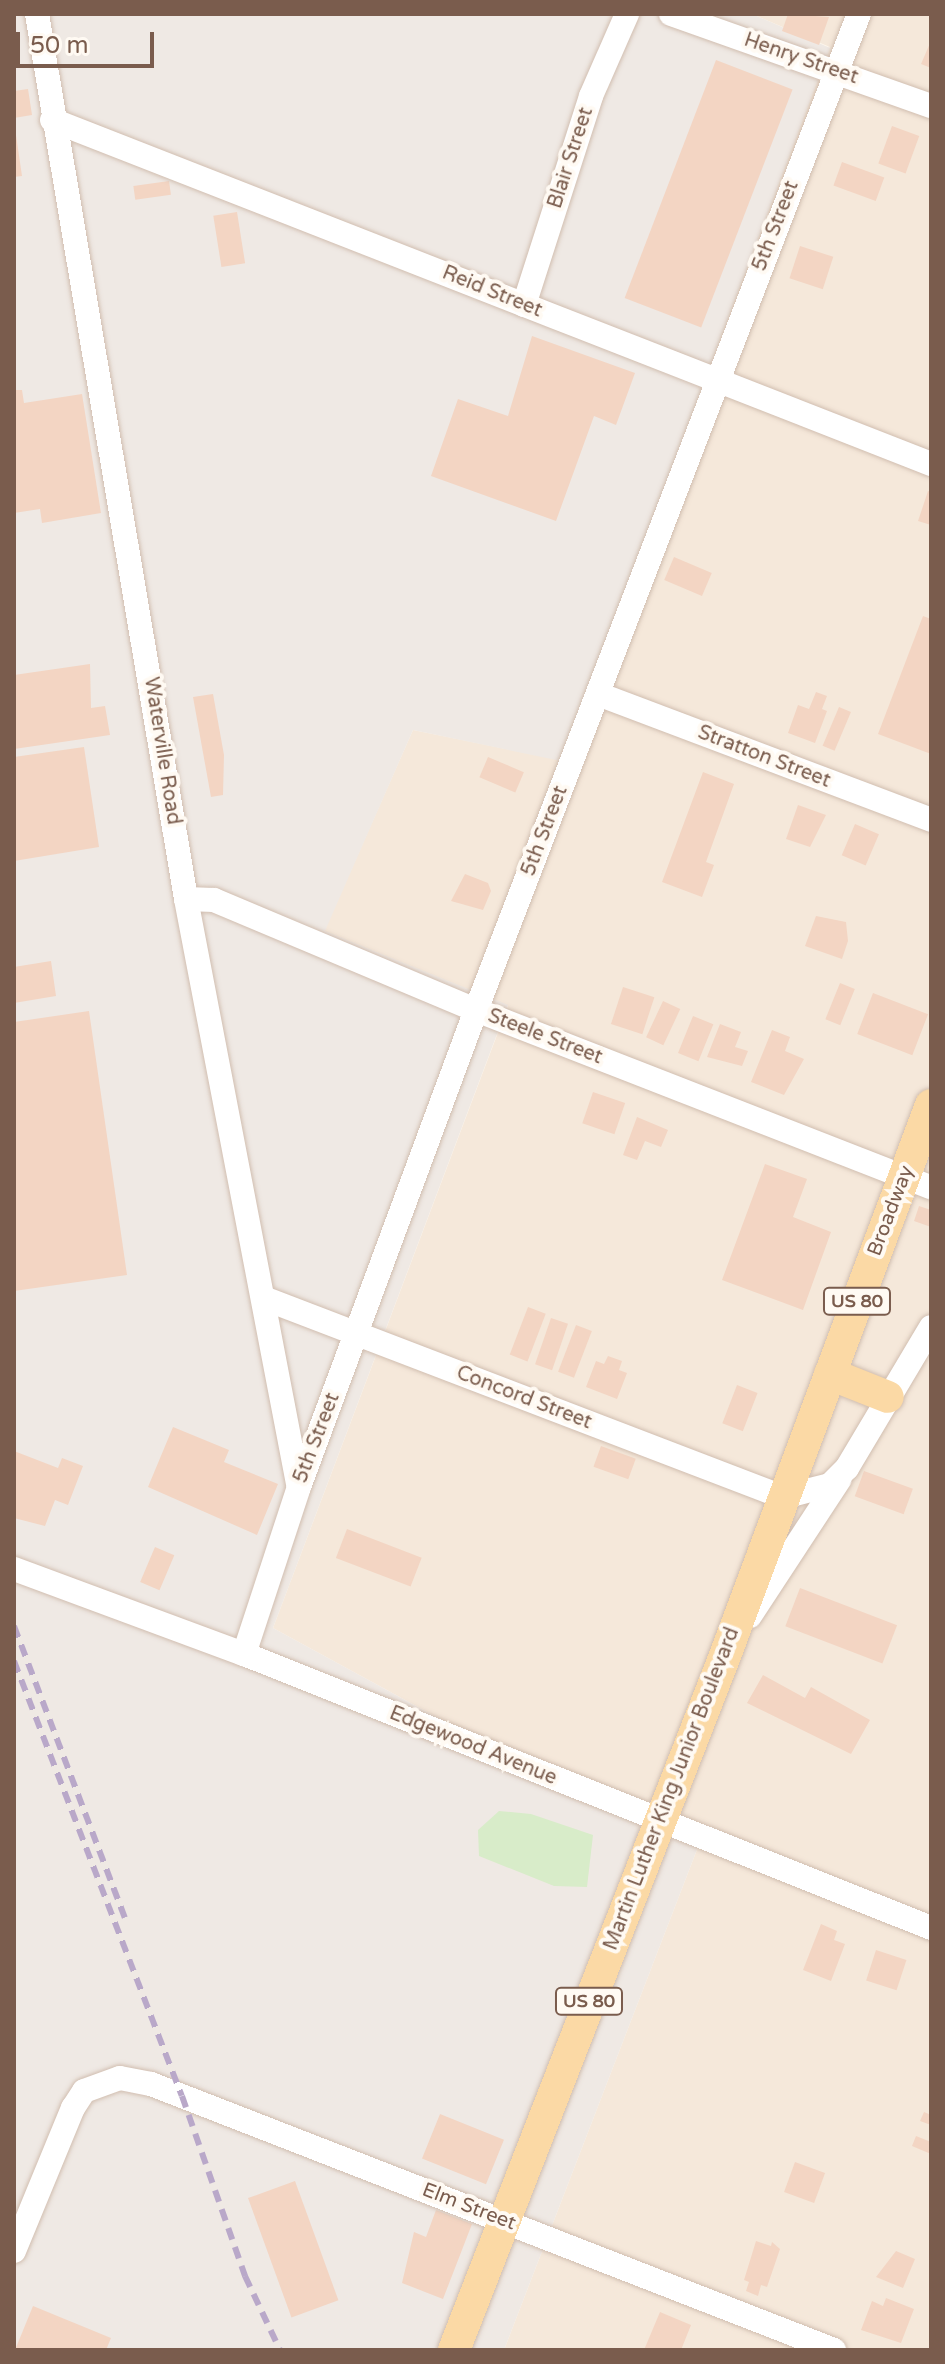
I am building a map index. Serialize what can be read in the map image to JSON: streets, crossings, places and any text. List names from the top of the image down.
{
  "streets": {
    "main road": ["Broadway", "US 80", "Martin Luther King Junior Boulevard"],
    "street": [
      "Henry Street",
      "Blair Street",
      "5th Street",
      "Reid Street",
      "Waterville Road",
      "Stratton Street",
      "Steele Street",
      "Concord Street",
      "Edgewood Avenue",
      "Elm Street"
    ]
  },
  "crossings": [
    ["Henry Street", "5th Street"],
    ["Blair Street", "Reid Street"],
    ["5th Street", "Reid Street"],
    ["5th Street", "Waterville Road"],
    ["5th Street", "Stratton Street"],
    ["5th Street", "Steele Street"],
    ["5th Street", "Concord Street"],
    ["5th Street", "Edgewood Avenue"],
    ["Reid Street", "Waterville Road"],
    ["Waterville Road", "Steele Street"],
    ["Waterville Road", "Concord Street"],
    ["Steele Street", "Broadway"],
    ["Broadway", "Concord Street"],
    ["Broadway", "Martin Luther King Junior Boulevard"],
    ["Concord Street", "Martin Luther King Junior Boulevard"],
    ["Edgewood Avenue", "Martin Luther King Junior Boulevard"],
    ["Martin Luther King Junior Boulevard", "Elm Street"]
  ],
  "scale_bar": "50 m"
}
